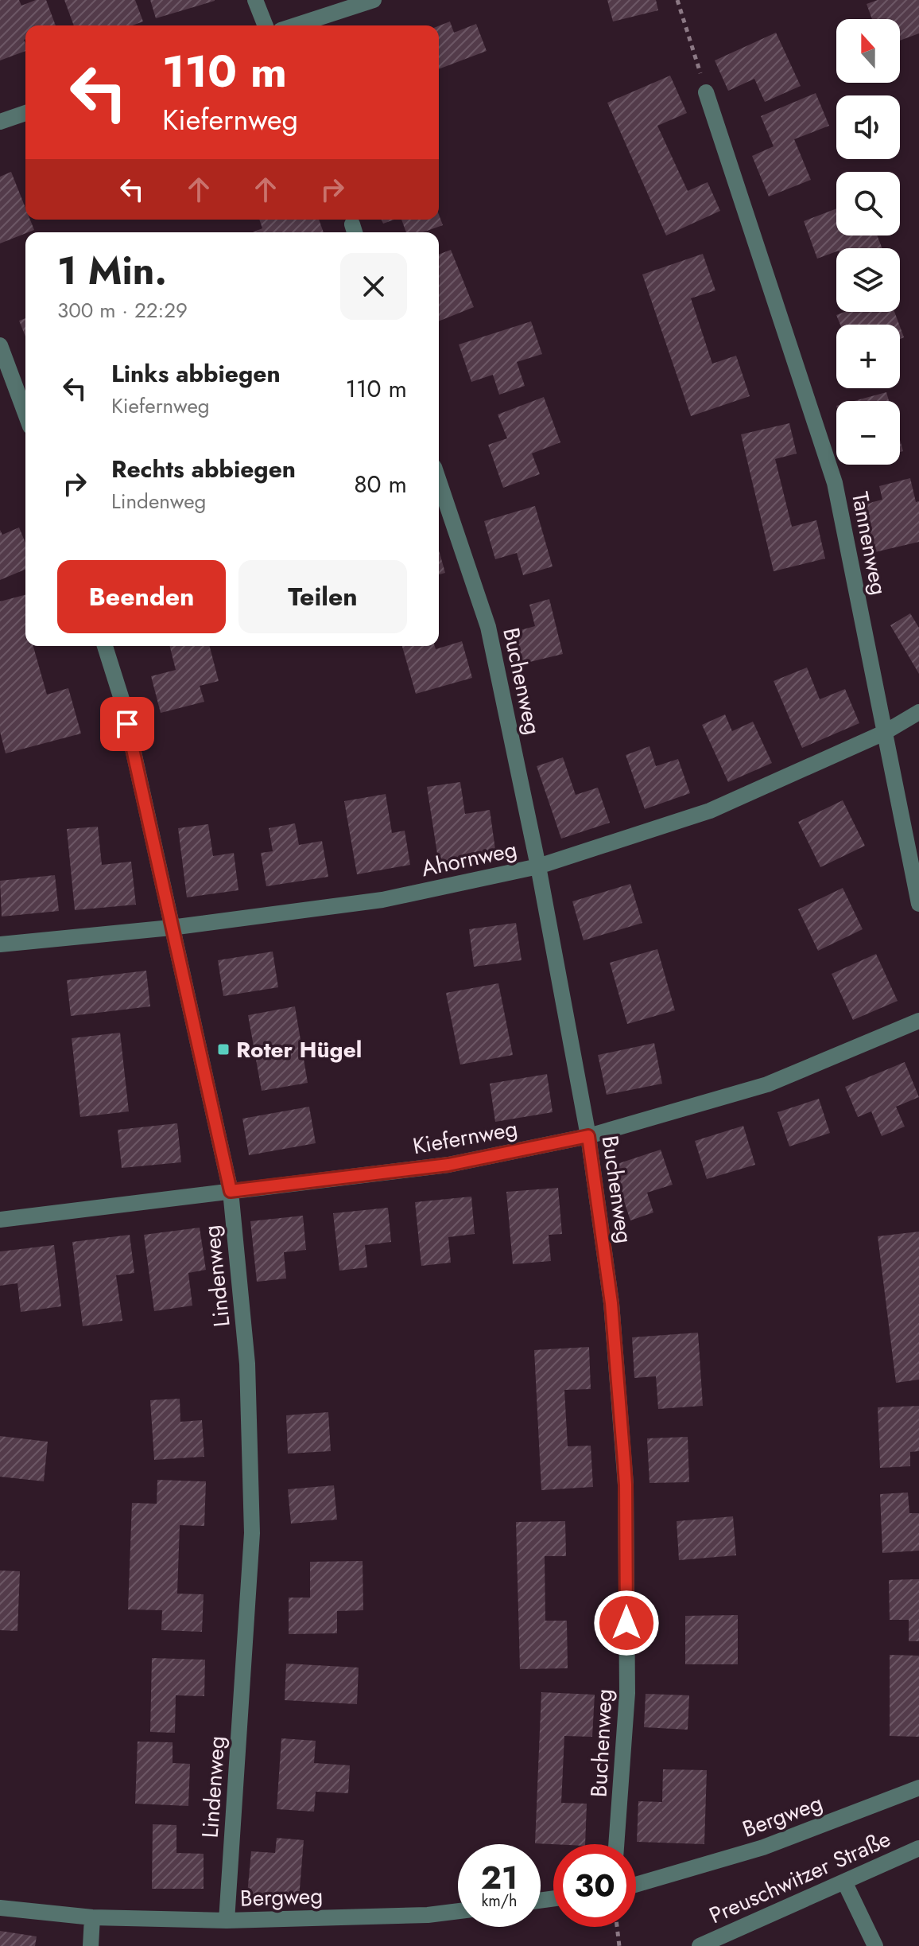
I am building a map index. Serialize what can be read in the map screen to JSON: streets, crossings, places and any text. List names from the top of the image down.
{
  "streets": {
    "street": [
      "Tannenweg",
      "Buchenweg",
      "Ahornweg",
      "Kiefernweg",
      "Lindenweg",
      "Bergweg",
      "Preuschwitzer Straße"
    ]
  },
  "crossings": [
    ["Tannenweg", "Ahornweg"],
    ["Buchenweg", "Ahornweg"],
    ["Buchenweg", "Kiefernweg"],
    ["Ahornweg", "Lindenweg"],
    ["Kiefernweg", "Lindenweg"],
    ["Lindenweg", "Bergweg"]
  ],
  "places": {
    "transit": ["Roter Hügel"]
  },
  "north": "top",
  "page": {
    "map_buttons": ["+", "−"],
    "turn": ["110 m", "Kiefernweg"],
    "heading": ["1 Min.", "300 m · 22:29"],
    "list": [
      {
        "name": "Links abbiegen",
        "note": "Kiefernweg",
        "value": "110 m"
      },
      {
        "name": "Rechts abbiegen",
        "note": "Lindenweg",
        "value": "80 m"
      }
    ],
    "buttons": ["Beenden", "Teilen"],
    "speed": "21 km/h",
    "limit": "30"
  }
}
